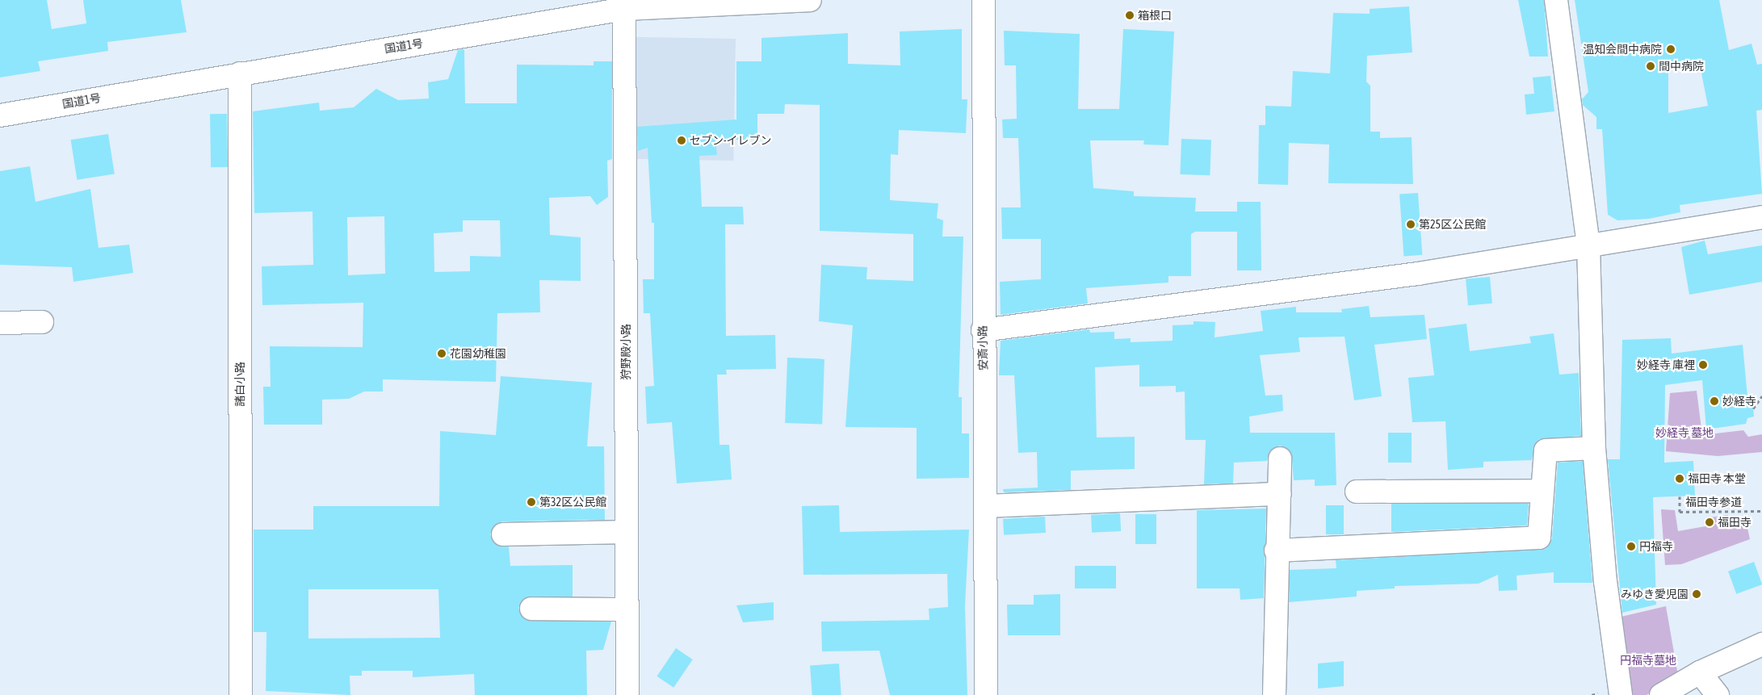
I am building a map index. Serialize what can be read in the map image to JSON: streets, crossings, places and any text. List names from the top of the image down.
{
  "streets": {
    "main road": [
      "国道1号",
      "安斎小路",
      "狩野殿小路",
      "諸白小路"
    ],
    "path": ["福田寺参道"]
  },
  "crossings": [
    ["国道1号", "狩野殿小路"],
    ["国道1号", "諸白小路"]
  ],
  "parks": ["妙経寺 墓地", "円福寺墓地"],
  "places": [
    "箱根口",
    "温知会間中病院",
    "間中病院",
    "セブン-イレブン",
    "第25区公民館",
    "花園幼稚園",
    "妙経寺 庫裡",
    "妙経寺",
    "福田寺 本堂",
    "第32区公民館",
    "福田寺",
    "円福寺",
    "みゆき愛児園"
  ]
}
